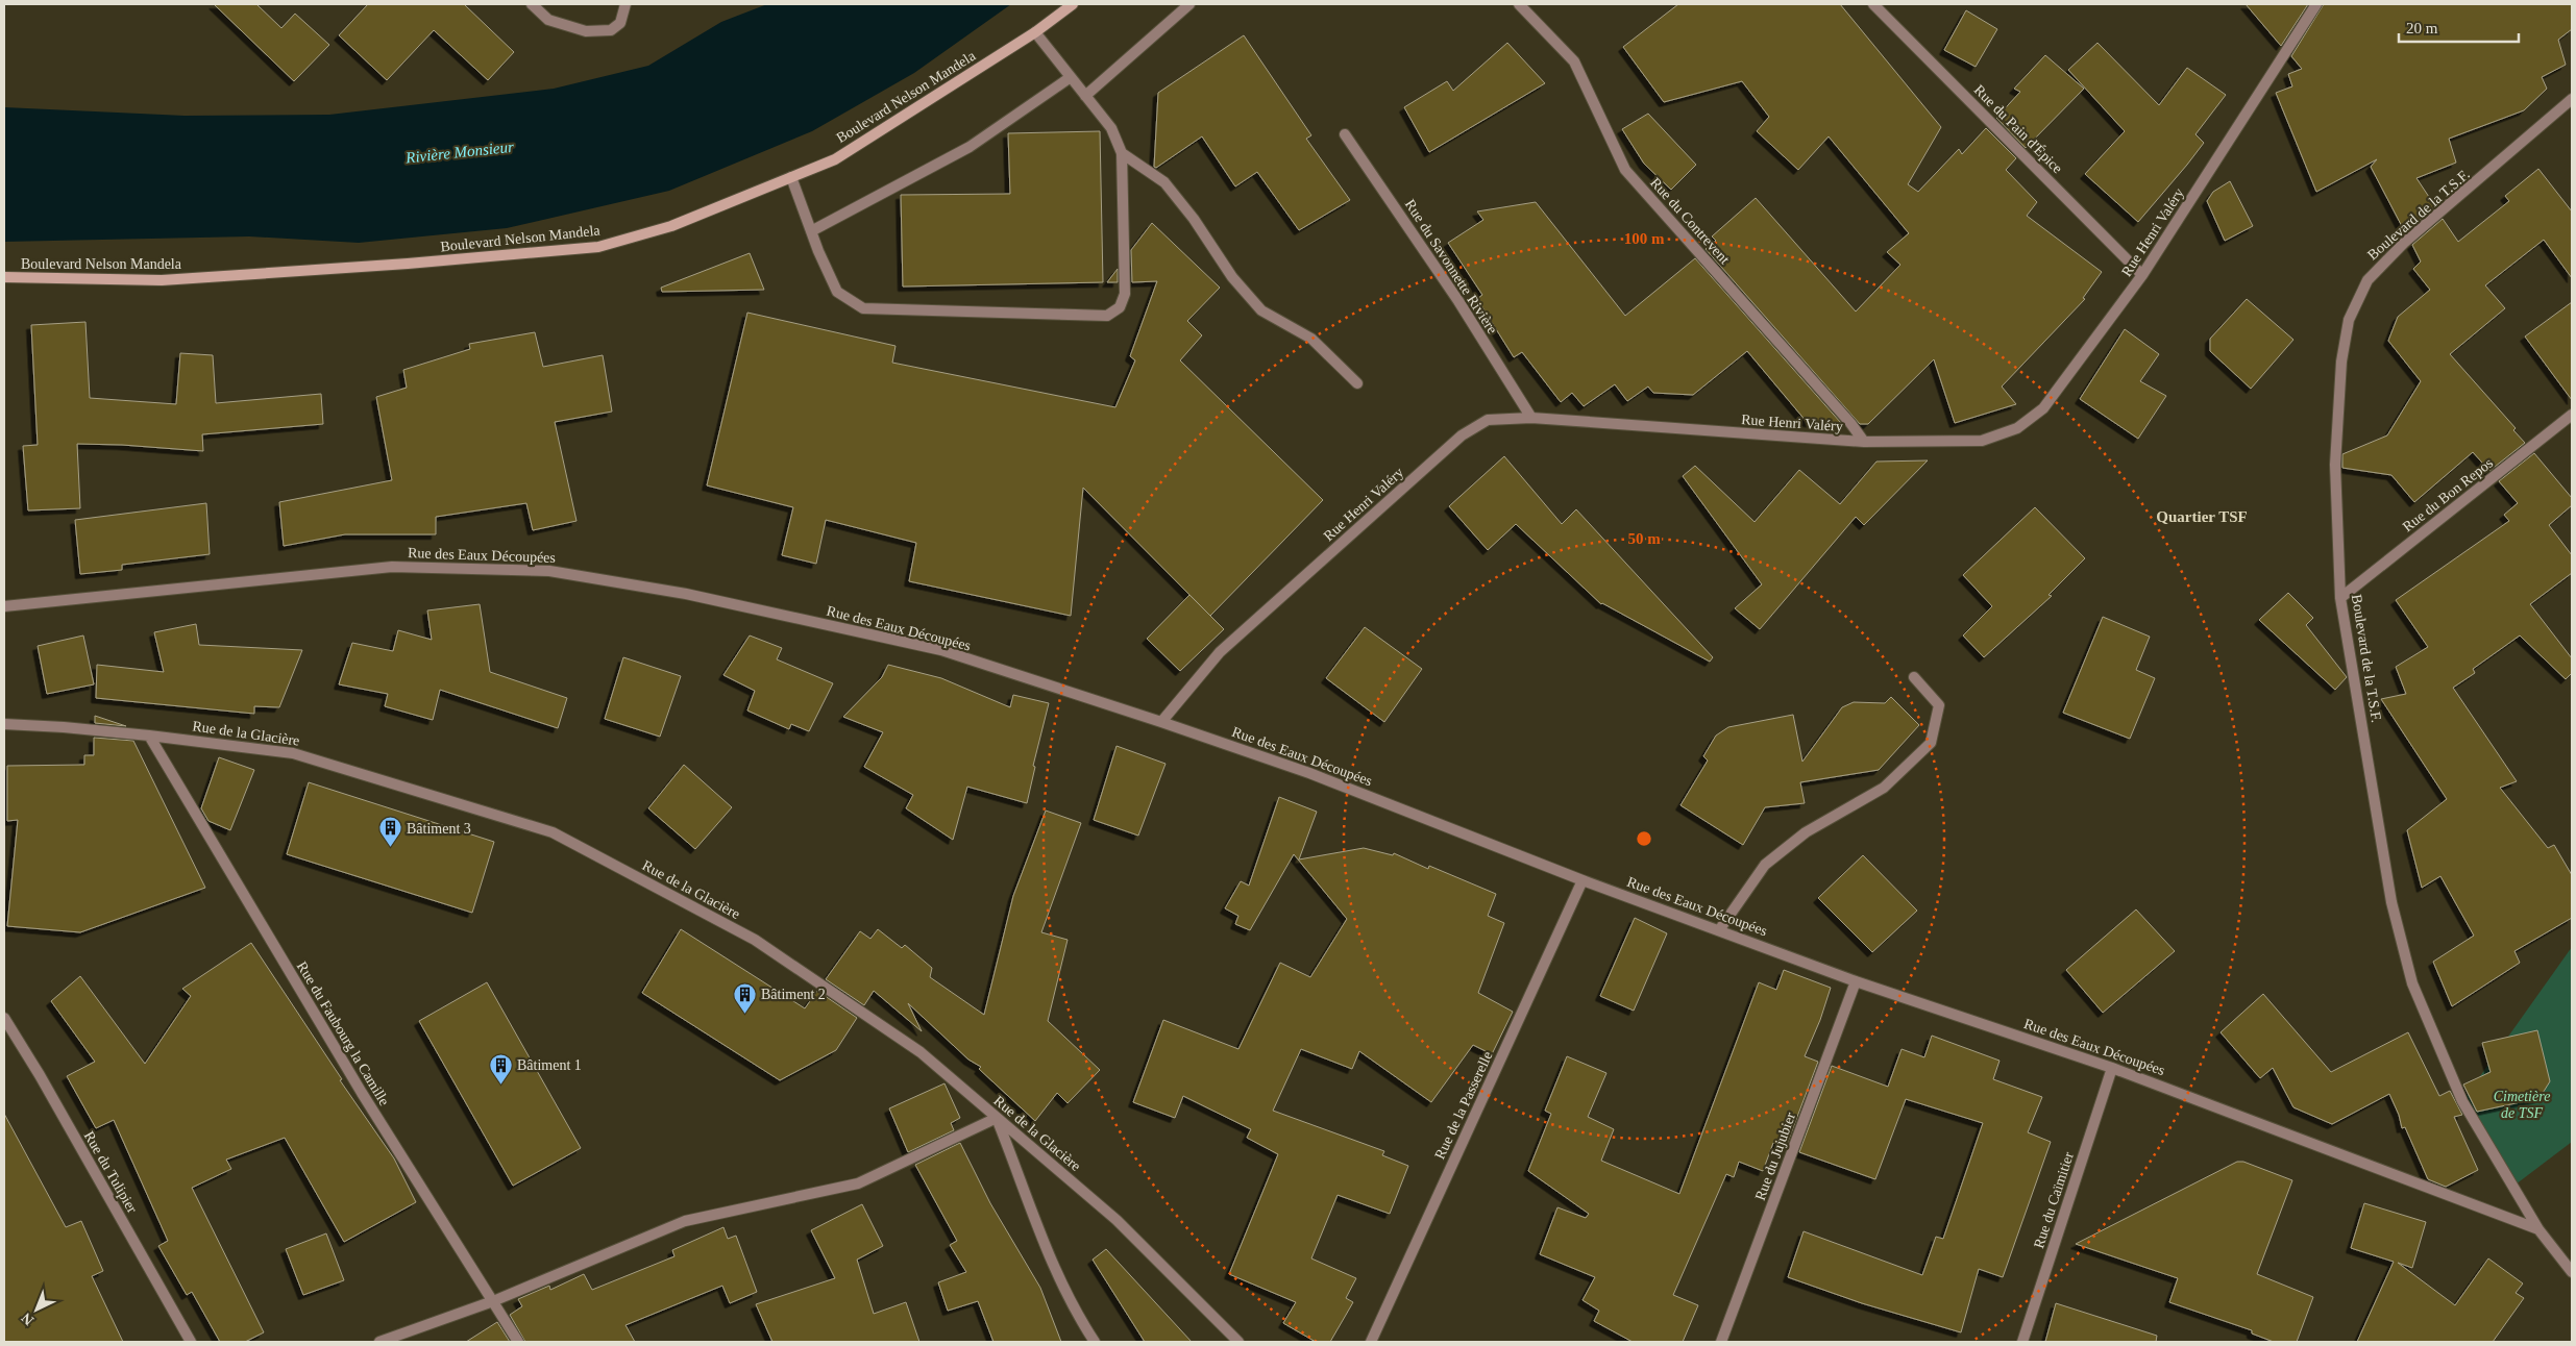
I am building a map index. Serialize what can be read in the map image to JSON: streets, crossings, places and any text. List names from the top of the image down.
{
  "streets": {
    "street": [
      "Boulevard Nelson Mandela",
      "Rue du Pain d'Épice",
      "Boulevard de la T.S.F.",
      "Rue du Contrevent",
      "Rue Henri Valéry",
      "Rue du Savonnette Rivière",
      "Rue du Bon Repos",
      "Rue des Eaux Découpées",
      "Rue de la Glacière",
      "Rue du Faubourg la Camille",
      "Rue de la Passerelle",
      "Rue du Jujubier",
      "Rue du Tulipier",
      "Rue du Caïmitier"
    ]
  },
  "crossings": [
    ["Rue du Pain d'Épice", "Rue Henri Valéry"],
    ["Boulevard de la T.S.F.", "Rue du Bon Repos"],
    ["Boulevard de la T.S.F.", "Rue des Eaux Découpées"],
    ["Rue du Contrevent", "Rue Henri Valéry"],
    ["Rue Henri Valéry", "Rue du Savonnette Rivière"],
    ["Rue Henri Valéry", "Rue des Eaux Découpées"],
    ["Rue des Eaux Découpées", "Rue de la Passerelle"],
    ["Rue des Eaux Découpées", "Rue du Jujubier"],
    ["Rue des Eaux Découpées", "Rue du Caïmitier"],
    ["Rue de la Glacière", "Rue du Faubourg la Camille"]
  ],
  "districts": ["Quartier TSF"],
  "water": ["Rivière Monsieur"],
  "parks": ["Cimetière de TSF"],
  "places": {
    "building": ["Bâtiment 3", "Bâtiment 2", "Bâtiment 1"]
  },
  "scale_bar": "20 m",
  "north": "bottom left",
  "rings": ["100 m", "50 m"]
}
